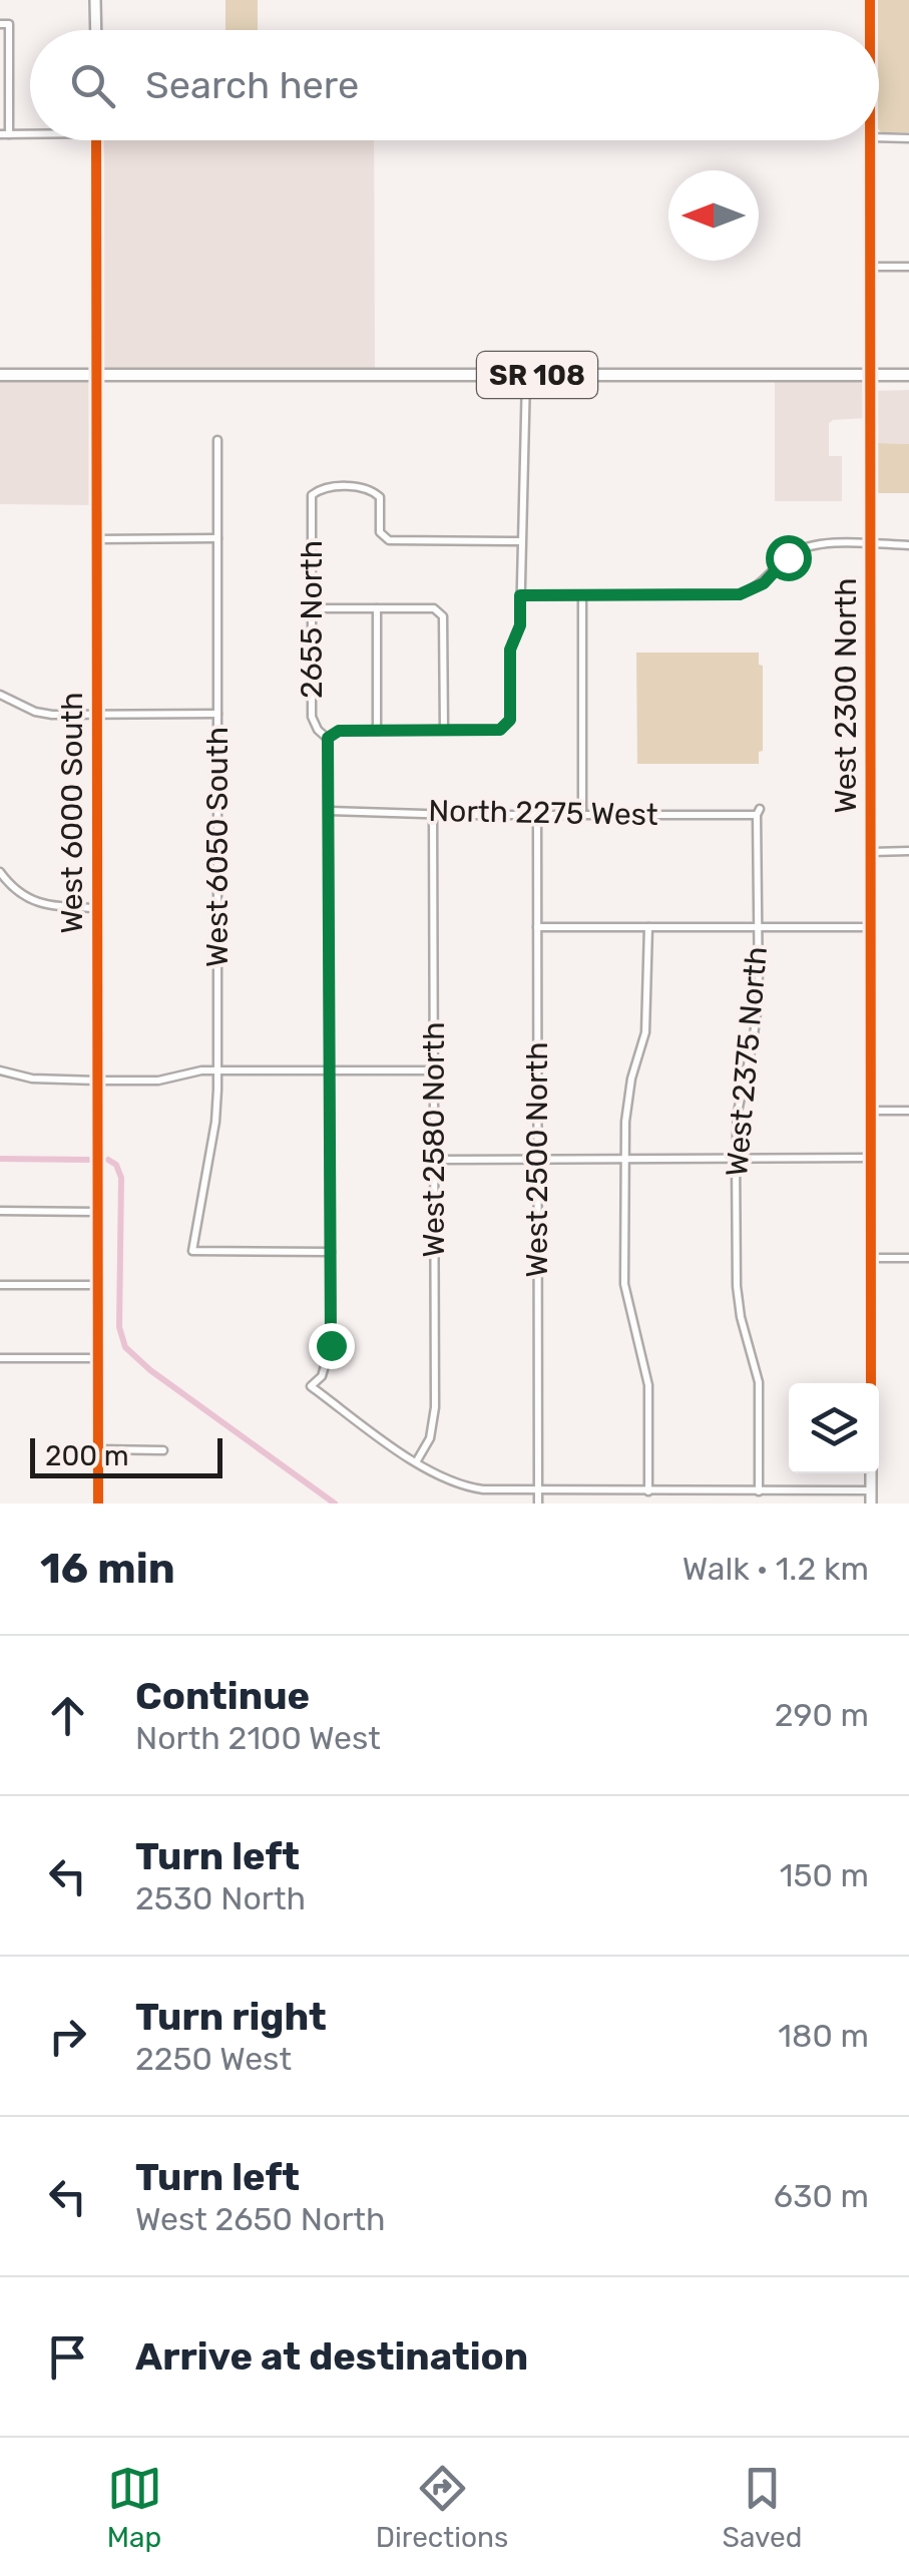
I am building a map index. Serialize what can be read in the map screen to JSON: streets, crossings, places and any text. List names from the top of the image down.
{
  "streets": {
    "main road": ["SR 108"],
    "street": [
      "2655 North",
      "West 2300 North",
      "West 6000 South",
      "North 2275 West",
      "West 6050 South",
      "West 2375 North",
      "West 2580 North",
      "West 2500 North"
    ]
  },
  "crossings": [
    ["SR 108", "West 2300 North"],
    ["SR 108", "West 6000 South"],
    ["2655 North", "North 2275 West"],
    ["2655 North", "West 6050 South"],
    ["2655 North", "West 2580 North"],
    ["North 2275 West", "West 2375 North"],
    ["North 2275 West", "West 2580 North"],
    ["North 2275 West", "West 2500 North"]
  ],
  "scale_bar": "200 m",
  "north": "left",
  "page": {
    "search": "Search here",
    "scale": "200 m",
    "heading": ["16 min", "Walk · 1.2 km"],
    "list": [
      ["Continue", "North 2100 West", "290 m"],
      ["Turn left", "2530 North", "150 m"],
      ["Turn right", "2250 West", "180 m"],
      ["Turn left", "West 2650 North", "630 m"],
      "Arrive at destination"
    ],
    "nav": ["Map", "Directions", "Saved"]
  }
}
